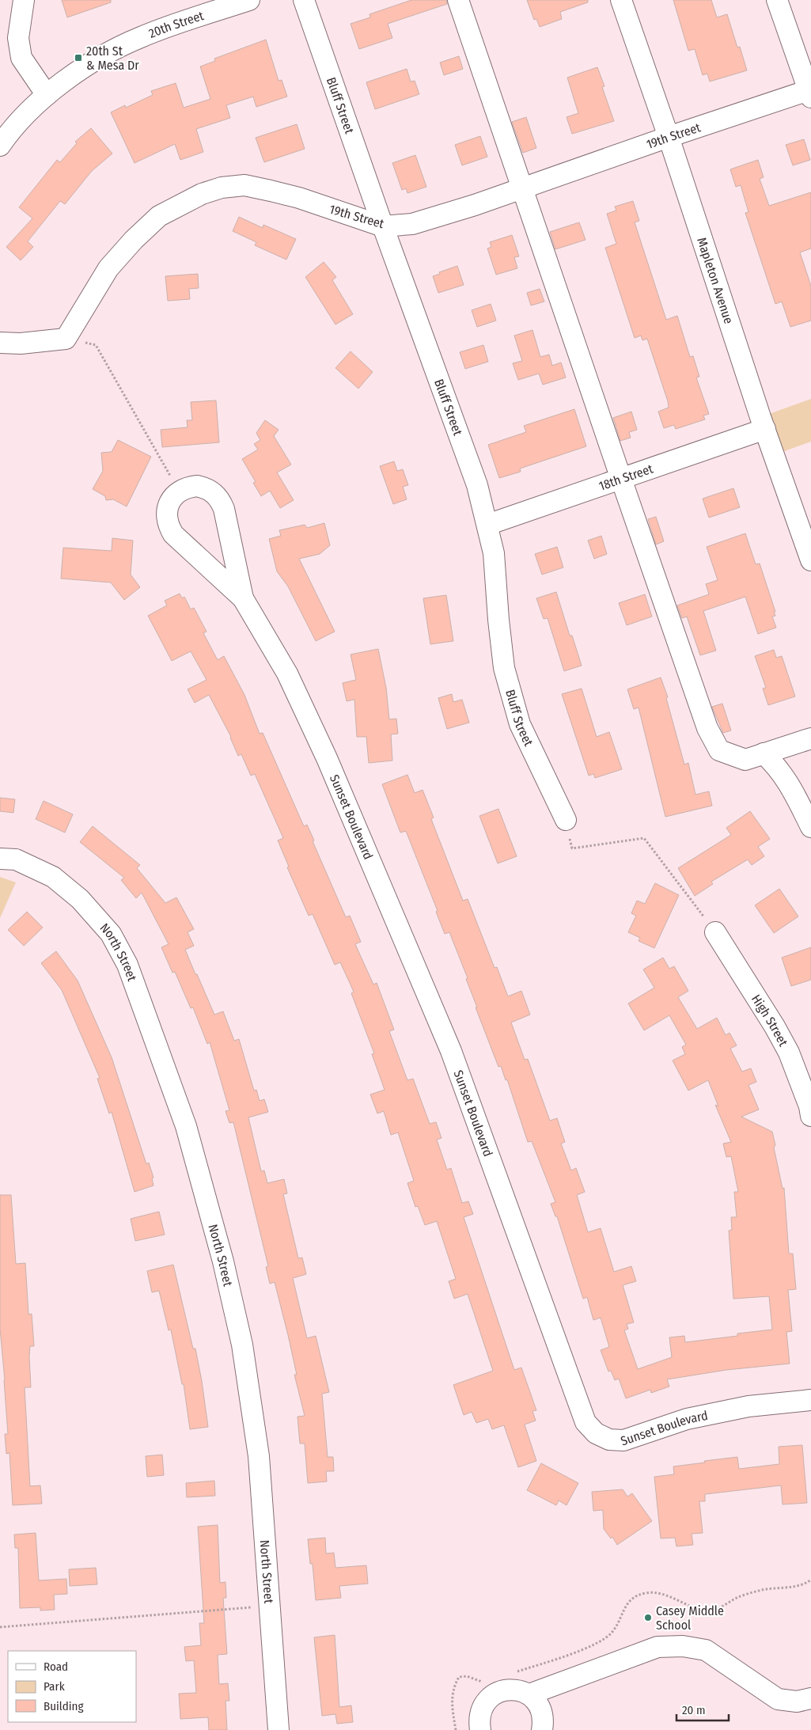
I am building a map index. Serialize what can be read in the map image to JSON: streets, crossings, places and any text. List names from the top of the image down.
{
  "streets": {
    "street": [
      "20th Street",
      "Bluff Street",
      "19th Street",
      "Mapleton Avenue",
      "18th Street",
      "Sunset Boulevard",
      "North Street",
      "High Street"
    ]
  },
  "crossings": [
    ["Bluff Street", "19th Street"],
    ["Bluff Street", "18th Street"],
    ["19th Street", "Mapleton Avenue"],
    ["Mapleton Avenue", "18th Street"]
  ],
  "places": {
    "transit": ["20th St & Mesa Dr"],
    "other": ["Casey Middle School"]
  },
  "legend": ["Road", "Park", "Building"],
  "scale_bar": "20 m"
}
